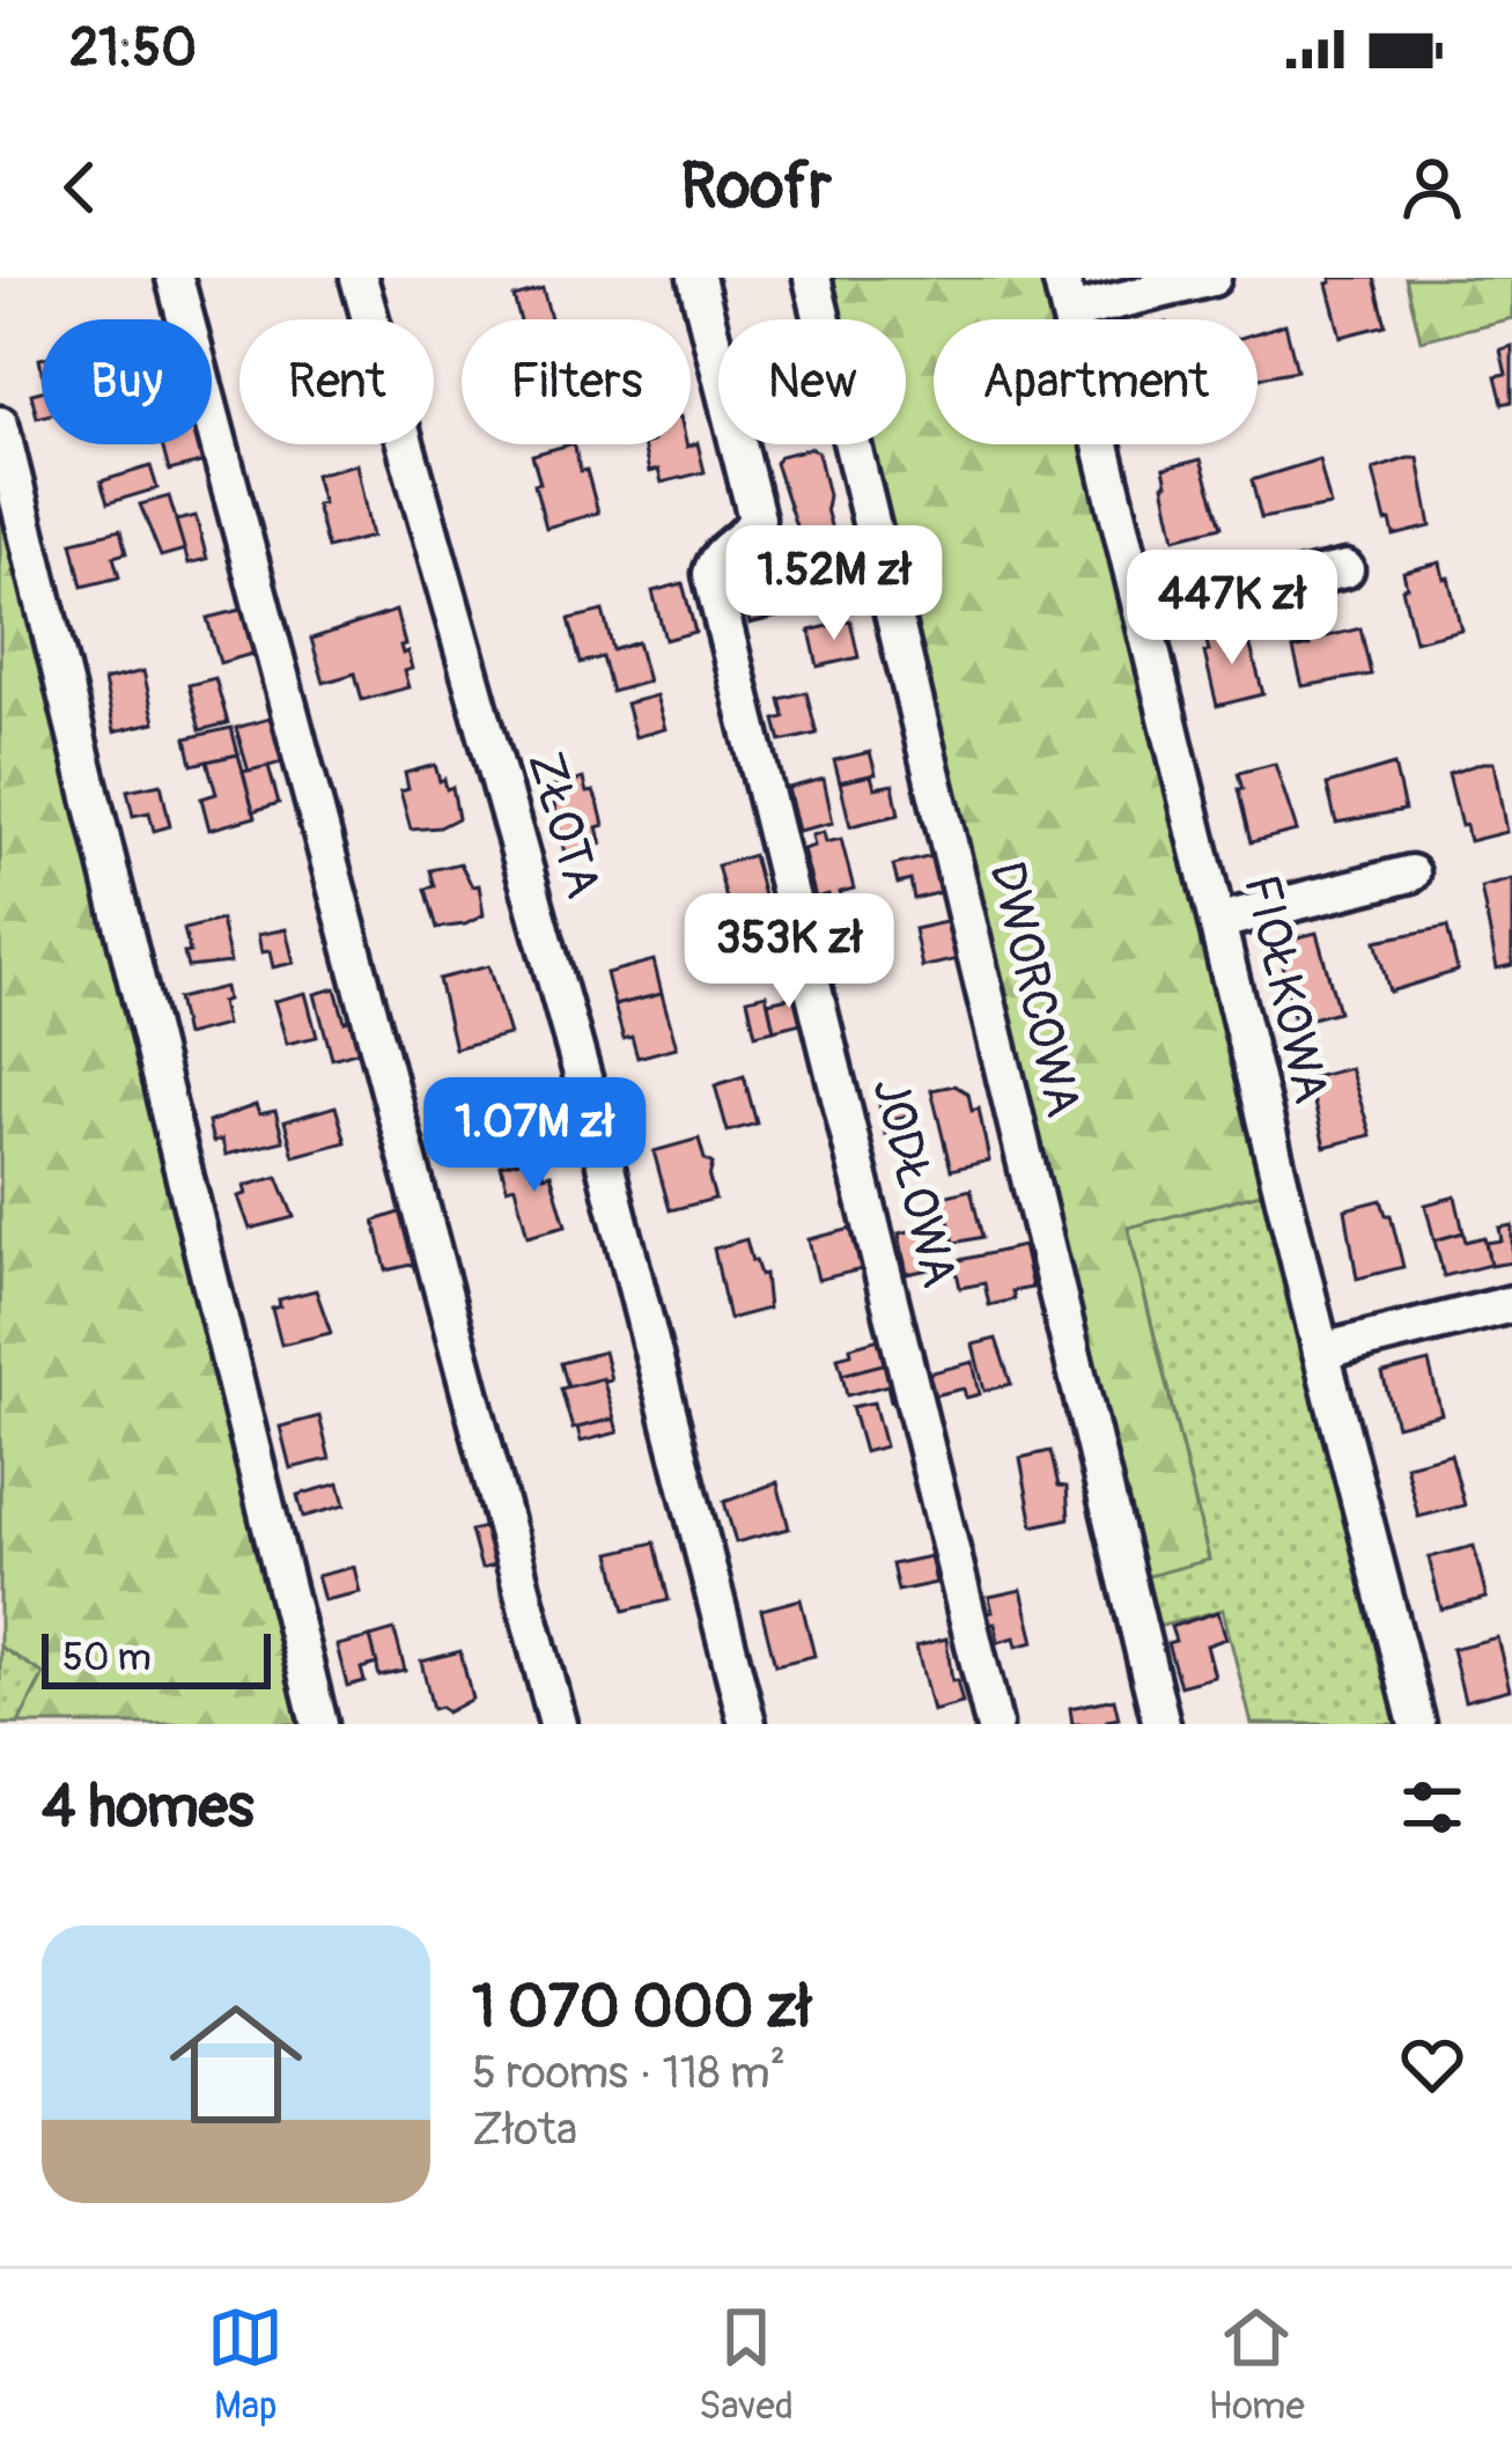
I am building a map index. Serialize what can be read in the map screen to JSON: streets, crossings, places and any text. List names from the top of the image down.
{
  "streets": {
    "street": [
      "ZŁOTA",
      "DWORCOWA",
      "FIOŁKOWA",
      "JODŁOWA"
    ]
  },
  "scale_bar": "50 m",
  "page": {
    "status": "21:50",
    "header": "Roofr",
    "chip": [
      "Buy",
      "Rent",
      "Filters",
      "New",
      "Apartment"
    ],
    "price": [
      "1.52M zł",
      "447K zł",
      "353K zł",
      "1.07M zł"
    ],
    "scale": "50 m",
    "heading": "4 homes",
    "list": [
      {
        "name": "1 070 000 zł",
        "note": "5 rooms · 118 m² · Złota"
      }
    ],
    "tabs": ["Map", "Saved", "Home"]
  }
}
